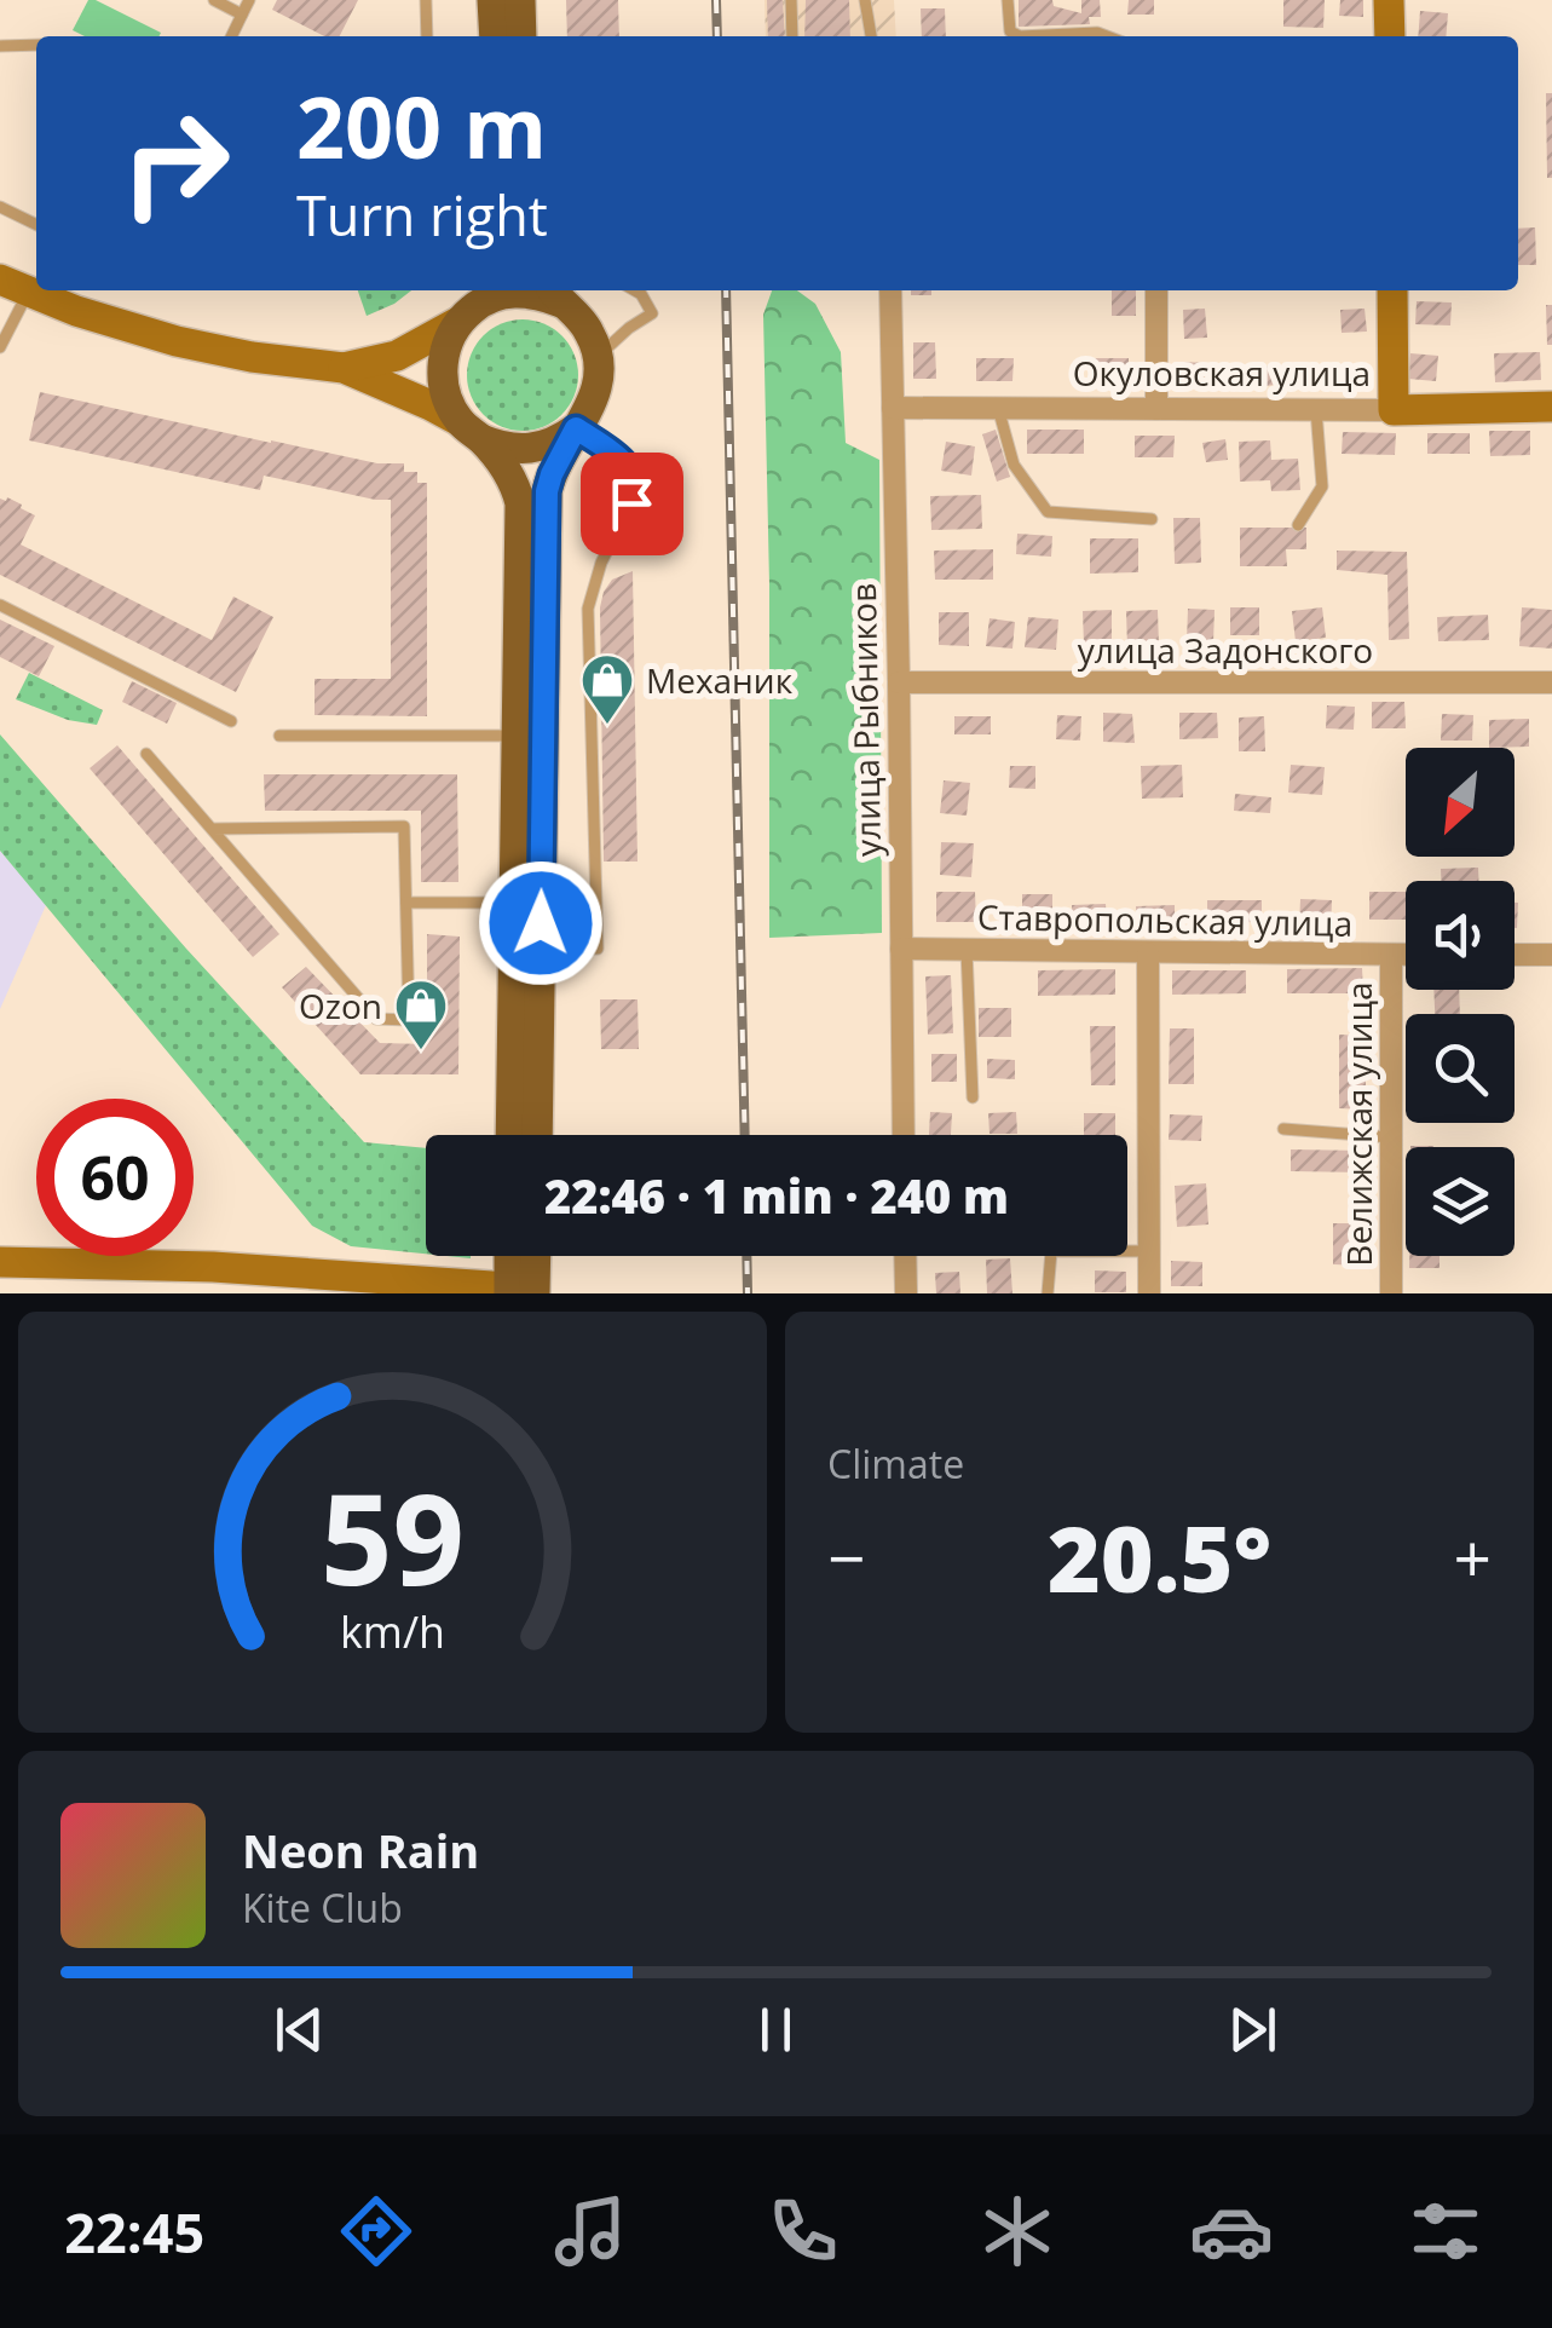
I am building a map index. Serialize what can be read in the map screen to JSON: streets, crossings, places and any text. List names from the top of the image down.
{
  "streets": {
    "main road": ["Окуловская улица"],
    "street": [
      "улица Задонского",
      "улица Рыбников",
      "Ставропольская улица",
      "Велижская улица"
    ]
  },
  "crossings": [
    ["Окуловская улица", "улица Рыбников"],
    ["улица Задонского", "улица Рыбников"],
    ["улица Рыбников", "Ставропольская улица"],
    ["Ставропольская улица", "Велижская улица"]
  ],
  "places": {
    "shop": ["Механик", "Ozon"]
  },
  "north": "bottom left",
  "page": {
    "turn": ["200 m", "Turn right"],
    "limit": "60",
    "trip": "22:46 · 1 min · 240 m",
    "tile": "Climate",
    "heat": ["−", "20.5°", "+"],
    "song": ["Neon Rain", "Kite Club"],
    "tabs": "22:45",
    "gauge": ["59", "km/h"]
  }
}
